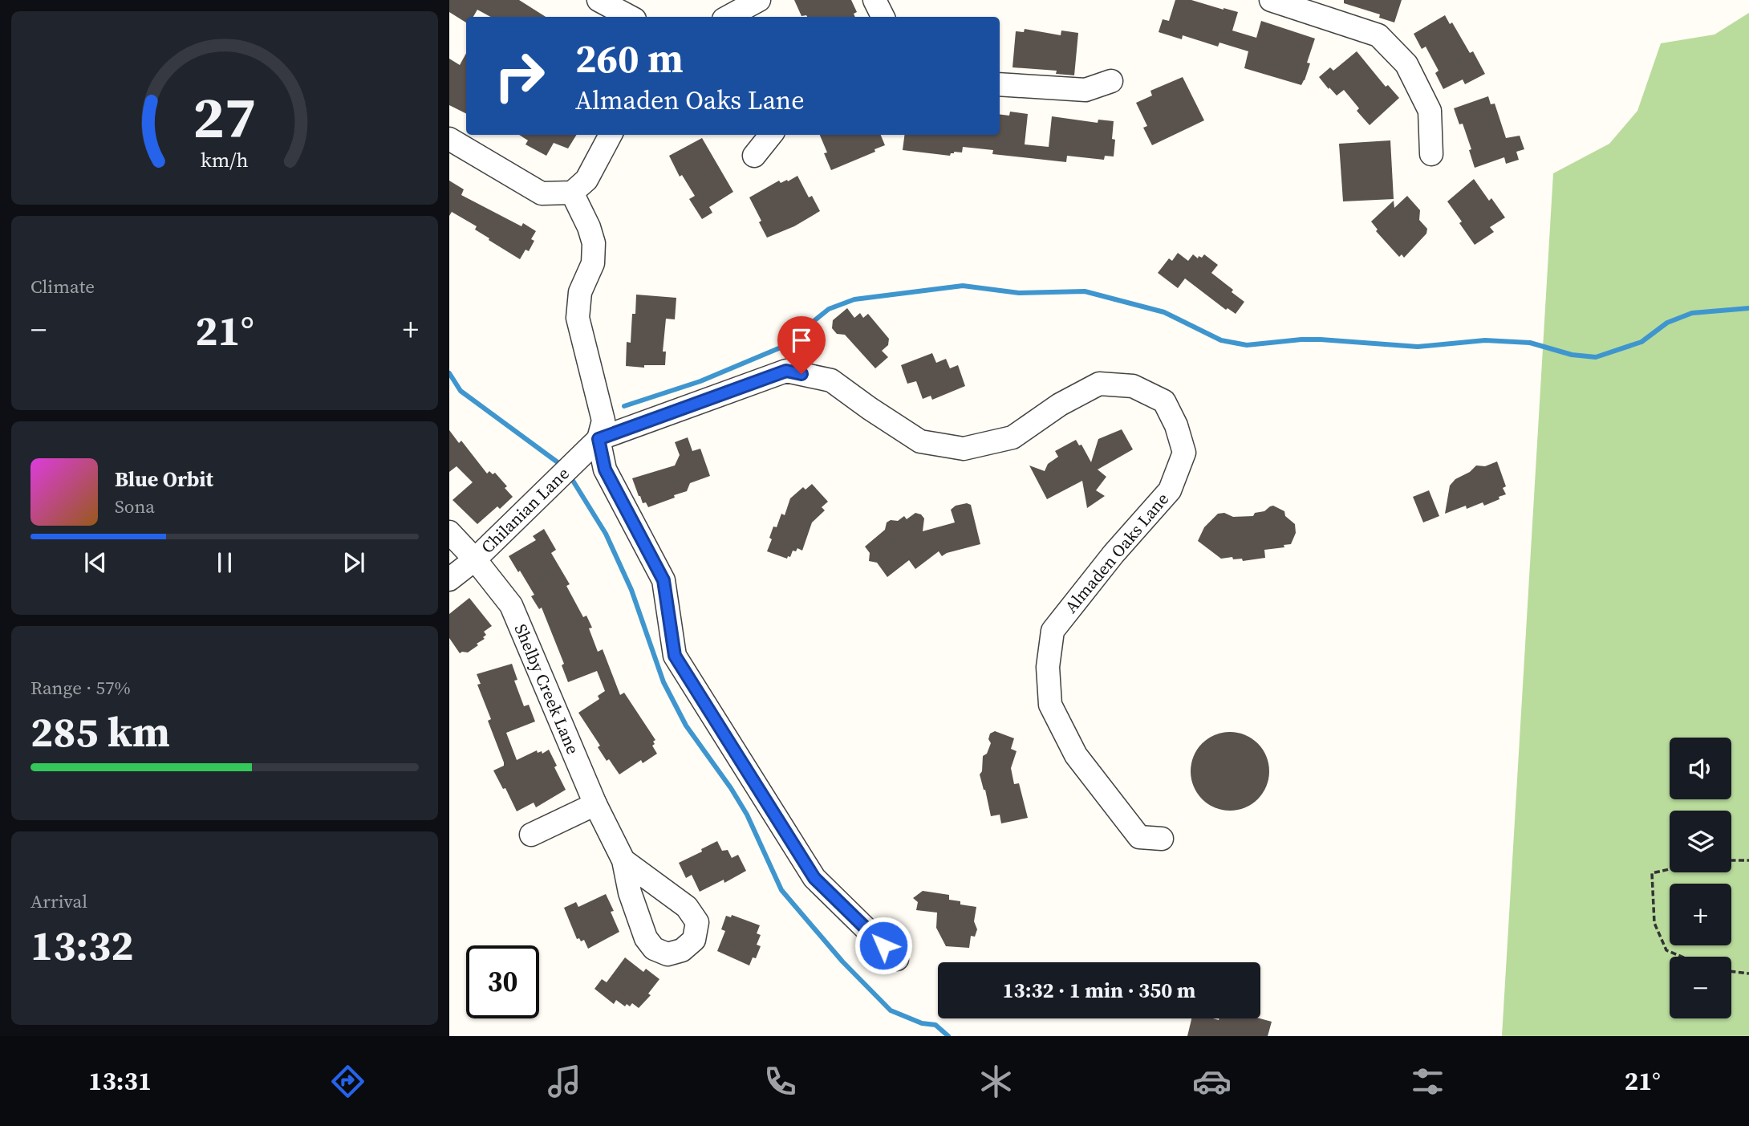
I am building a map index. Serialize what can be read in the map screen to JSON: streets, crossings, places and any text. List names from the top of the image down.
{
  "streets": {
    "street": ["Chilanian Lane", "Almaden Oaks Lane", "Shelby Creek Lane"]
  },
  "crossings": [
    ["Chilanian Lane", "Almaden Oaks Lane"],
    ["Chilanian Lane", "Shelby Creek Lane"]
  ],
  "page": {
    "turn": ["260 m", "Almaden Oaks Lane"],
    "tile": [
      "Climate",
      ["Range · 57%", "285 km"],
      ["Arrival", "13:32"]
    ],
    "heat": ["−", "21°", "+"],
    "song": ["Blue Orbit", "Sona"],
    "map_buttons": ["+", "−"],
    "limit": "30",
    "trip": "13:32 · 1 min · 350 m",
    "tabs": ["13:31", "21°"],
    "gauge": ["27", "km/h"]
  }
}
